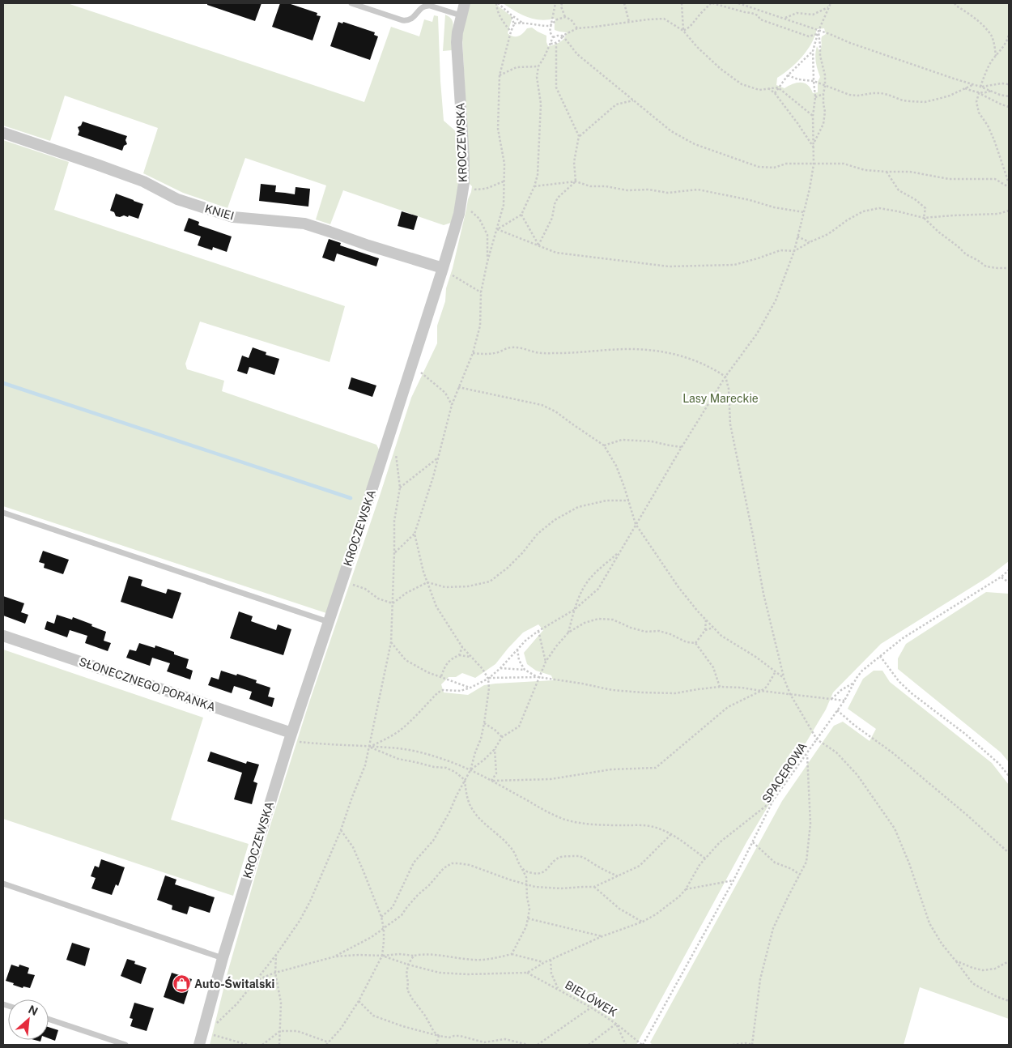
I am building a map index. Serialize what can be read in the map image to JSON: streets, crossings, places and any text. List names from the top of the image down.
{
  "streets": {
    "street": ["KROCZEWSKA", "KNIEI", "SŁONECZNEGO PORANKA"],
    "path": ["SPACEROWA", "BIELÓWEK"]
  },
  "crossings": [
    ["KROCZEWSKA", "KNIEI"],
    ["KROCZEWSKA", "SŁONECZNEGO PORANKA"],
    ["SPACEROWA", "BIELÓWEK"]
  ],
  "parks": ["Lasy Mareckie"],
  "places": {
    "shop": ["Auto-Świtalski"]
  },
  "north": "top right"
}
